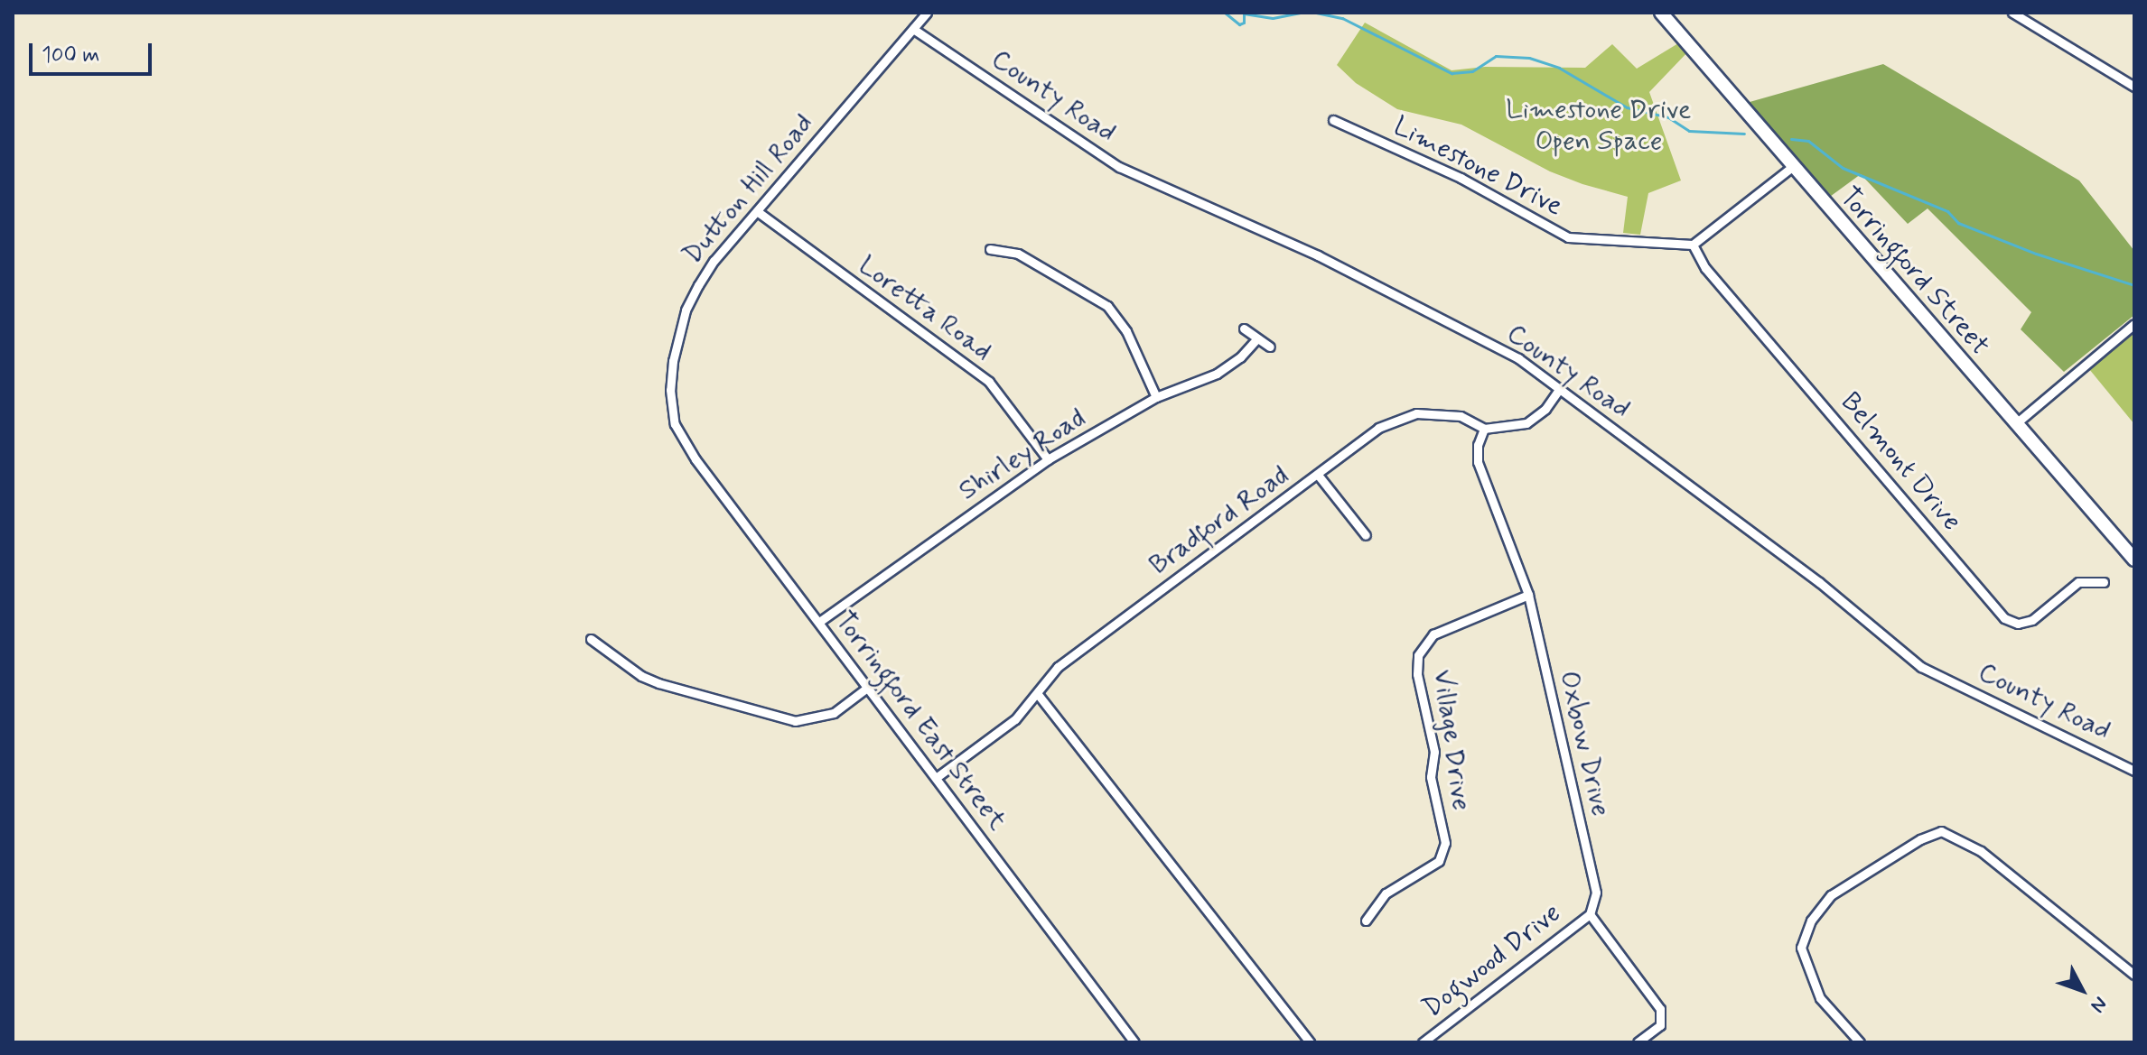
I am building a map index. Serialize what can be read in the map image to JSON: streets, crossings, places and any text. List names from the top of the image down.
{
  "streets": {
    "main road": ["Torringford Street"],
    "street": [
      "County Road",
      "Limestone Drive",
      "Dutton Hill Road",
      "Loretta Road",
      "Shirley Road",
      "Belmont Drive",
      "Bradford Road",
      "Torringford East Street",
      "Village Drive",
      "Oxbow Drive",
      "Dogwood Drive"
    ]
  },
  "crossings": [
    ["County Road", "Dutton Hill Road"],
    ["County Road", "Bradford Road"],
    ["Limestone Drive", "Belmont Drive"],
    ["Dutton Hill Road", "Loretta Road"],
    ["Dutton Hill Road", "Torringford East Street"],
    ["Loretta Road", "Shirley Road"],
    ["Shirley Road", "Torringford East Street"],
    ["Bradford Road", "Torringford East Street"],
    ["Bradford Road", "Oxbow Drive"],
    ["Village Drive", "Oxbow Drive"],
    ["Oxbow Drive", "Dogwood Drive"]
  ],
  "parks": ["Limestone Drive Open Space"],
  "scale_bar": "100 m",
  "north": "bottom right"
}
